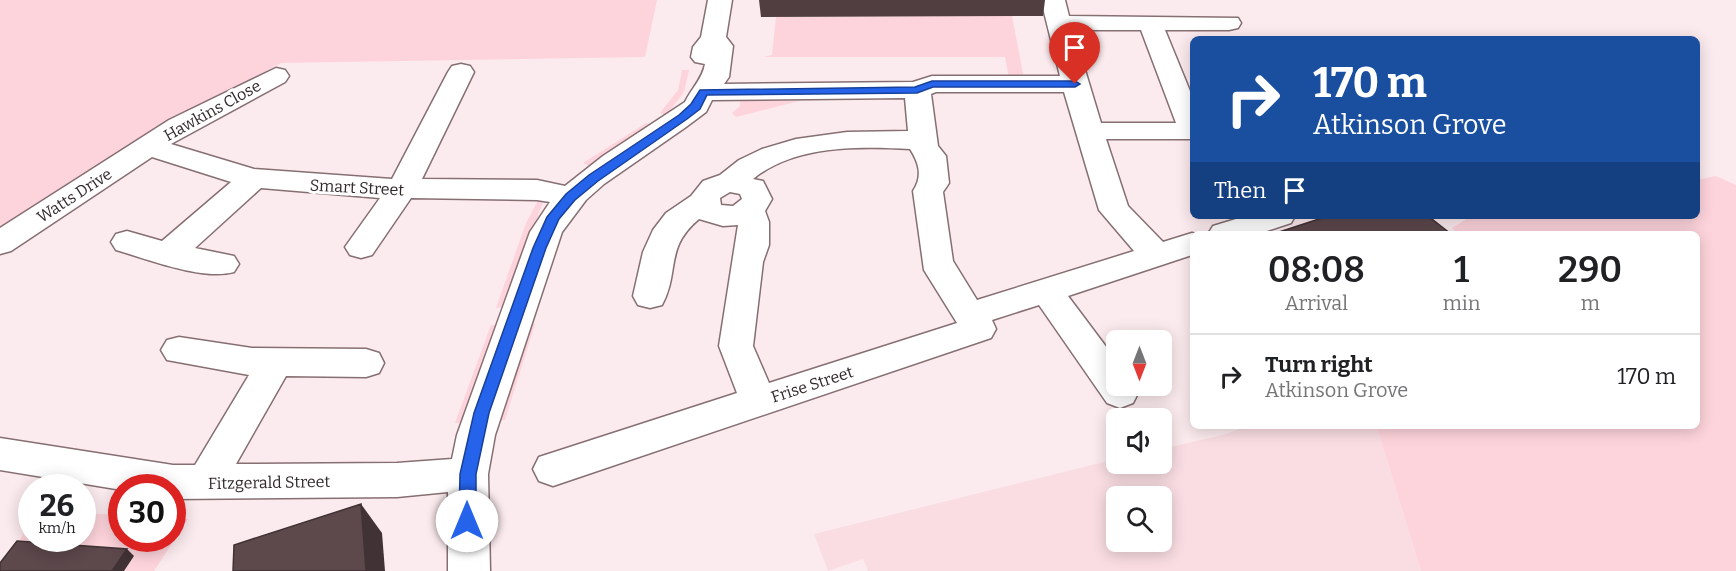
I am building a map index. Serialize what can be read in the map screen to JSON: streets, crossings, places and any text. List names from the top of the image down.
{
  "streets": {
    "street": [
      "Hawkins Close",
      "Smart Street",
      "Watts Drive",
      "Frise Street",
      "Fitzgerald Street"
    ]
  },
  "crossings": [
    ["Hawkins Close", "Smart Street"],
    ["Hawkins Close", "Watts Drive"],
    ["Smart Street", "Watts Drive"]
  ],
  "north": "bottom",
  "page": {
    "turn": ["170 m", "Atkinson Grove"],
    "then": "Then",
    "eta": [
      "08:08",
      "Arrival",
      "1",
      "min",
      "290",
      "m"
    ],
    "list": [
      {
        "name": "Turn right",
        "note": "Atkinson Grove",
        "value": "170 m"
      }
    ],
    "speed": "26 km/h",
    "limit": "30"
  }
}
